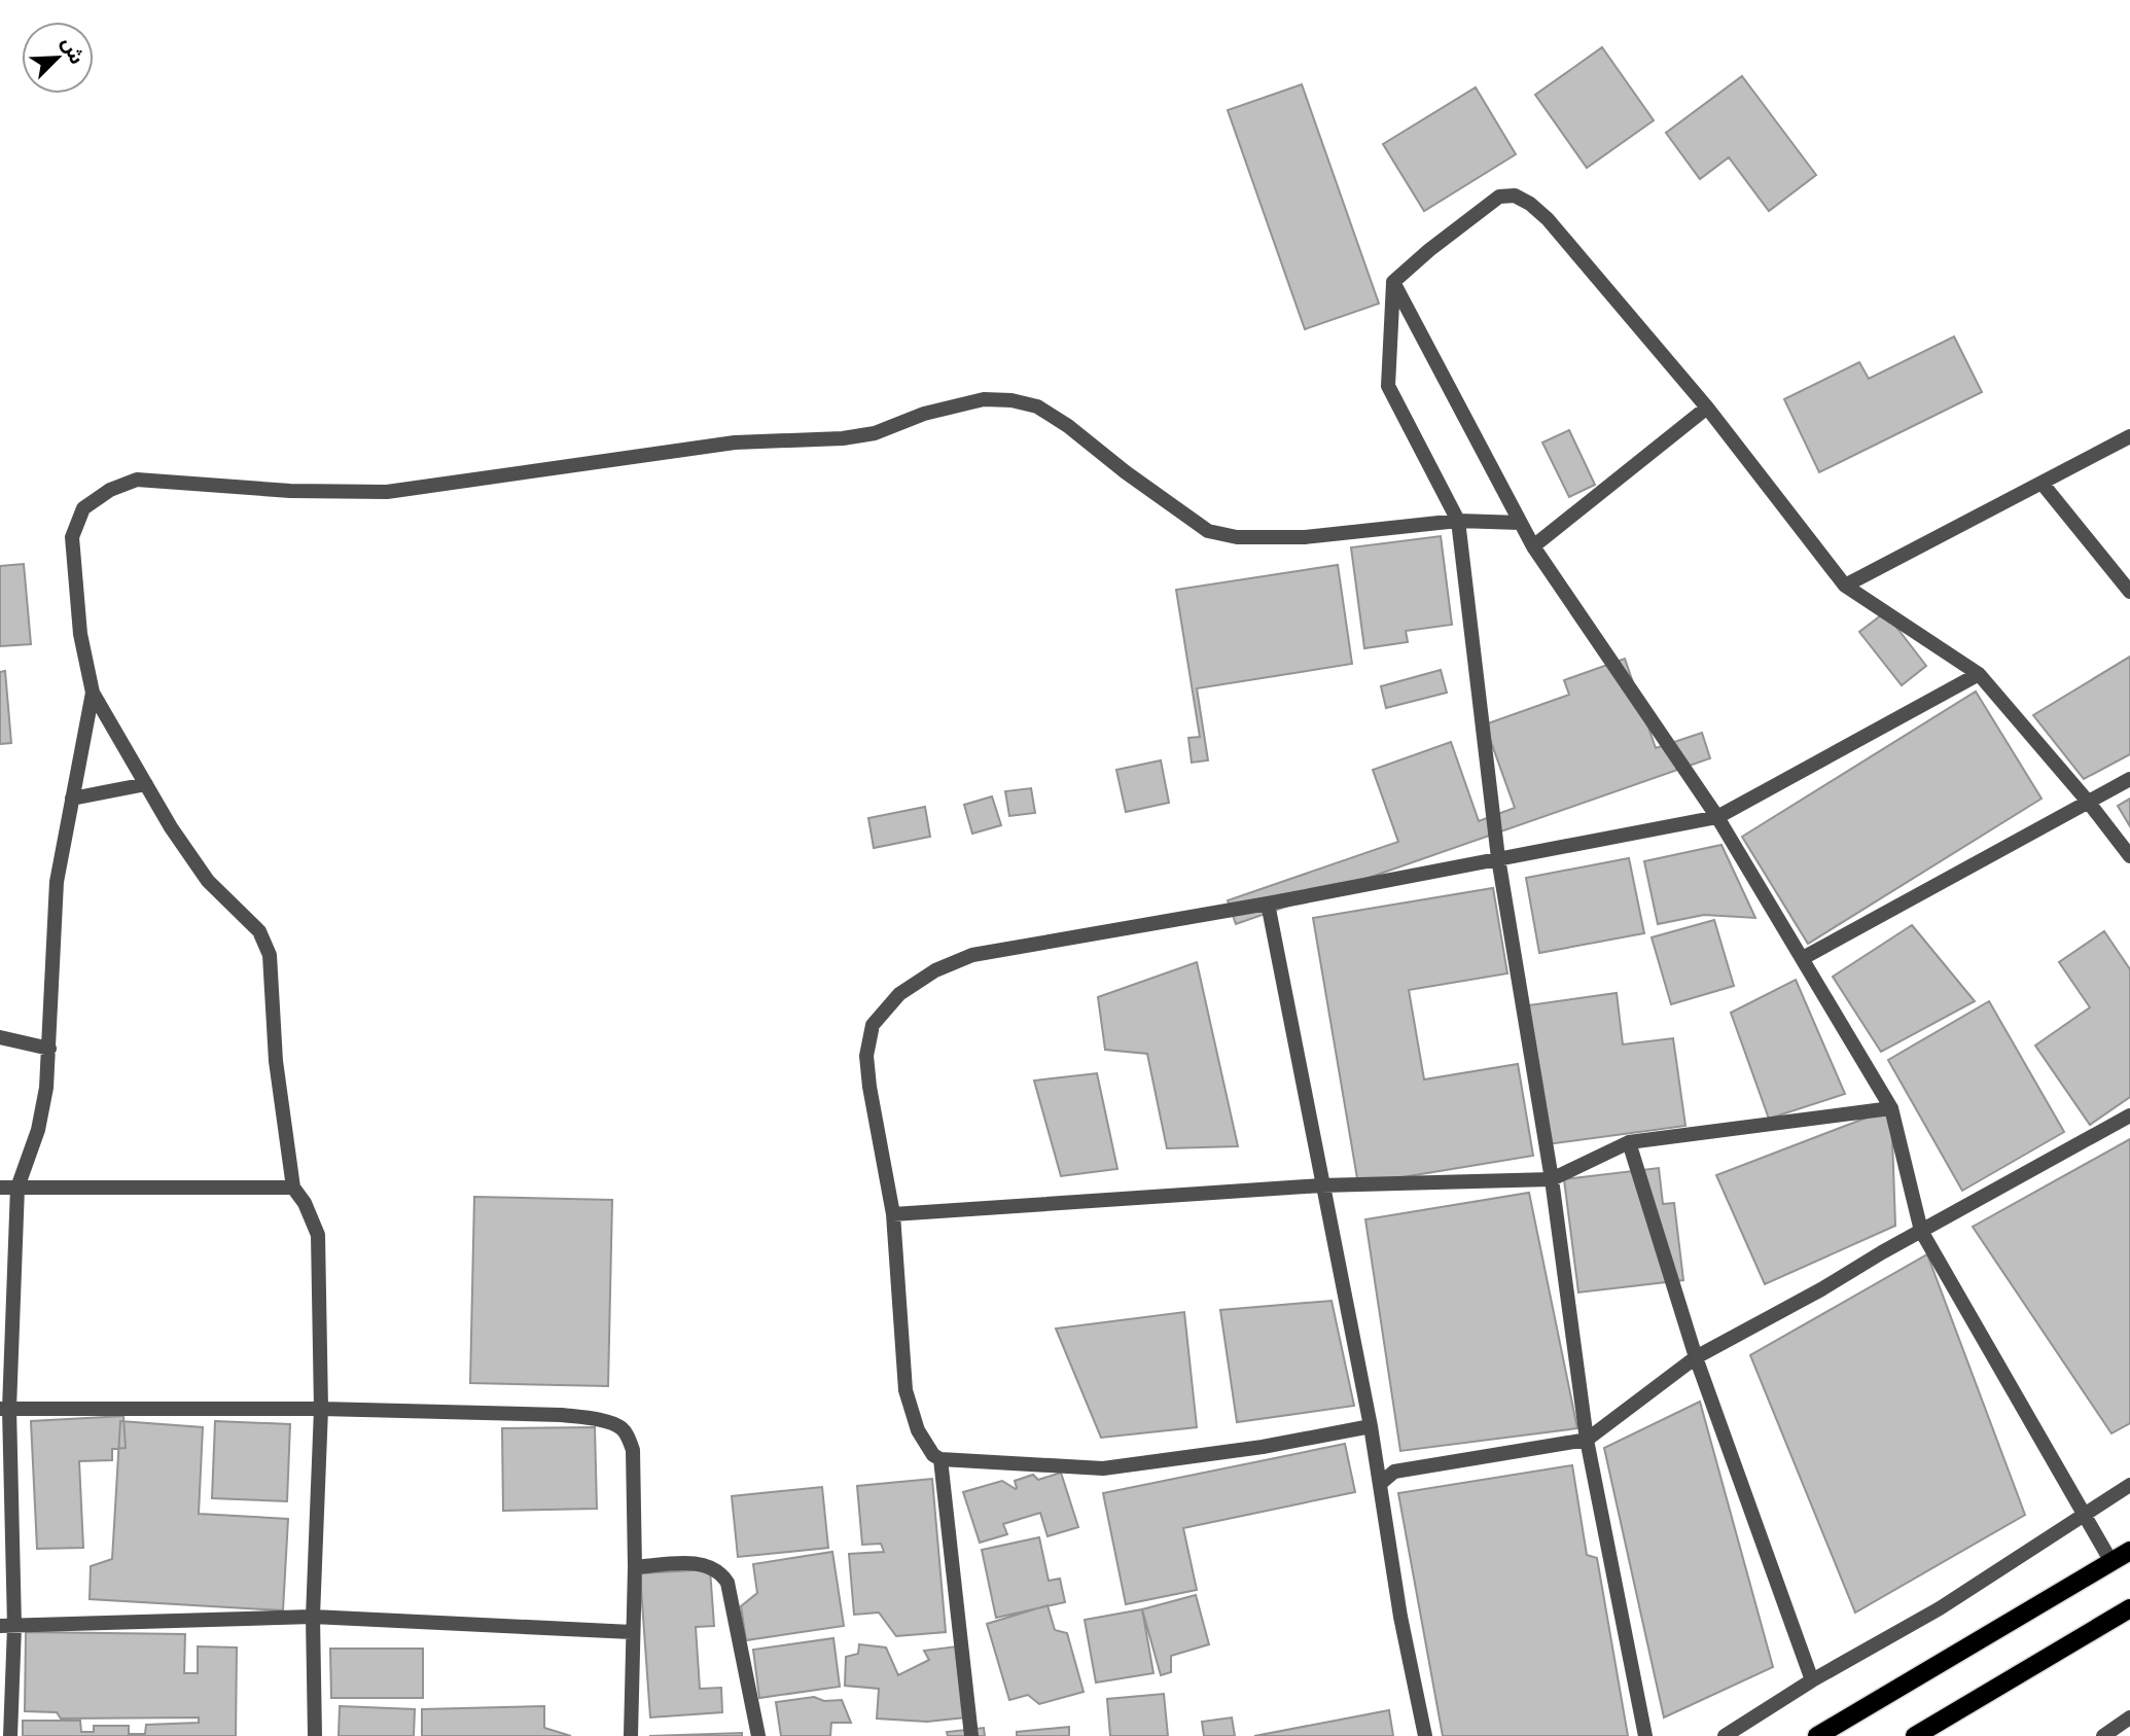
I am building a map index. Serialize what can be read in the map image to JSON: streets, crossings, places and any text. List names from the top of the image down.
{
  "north": "top right"
}
